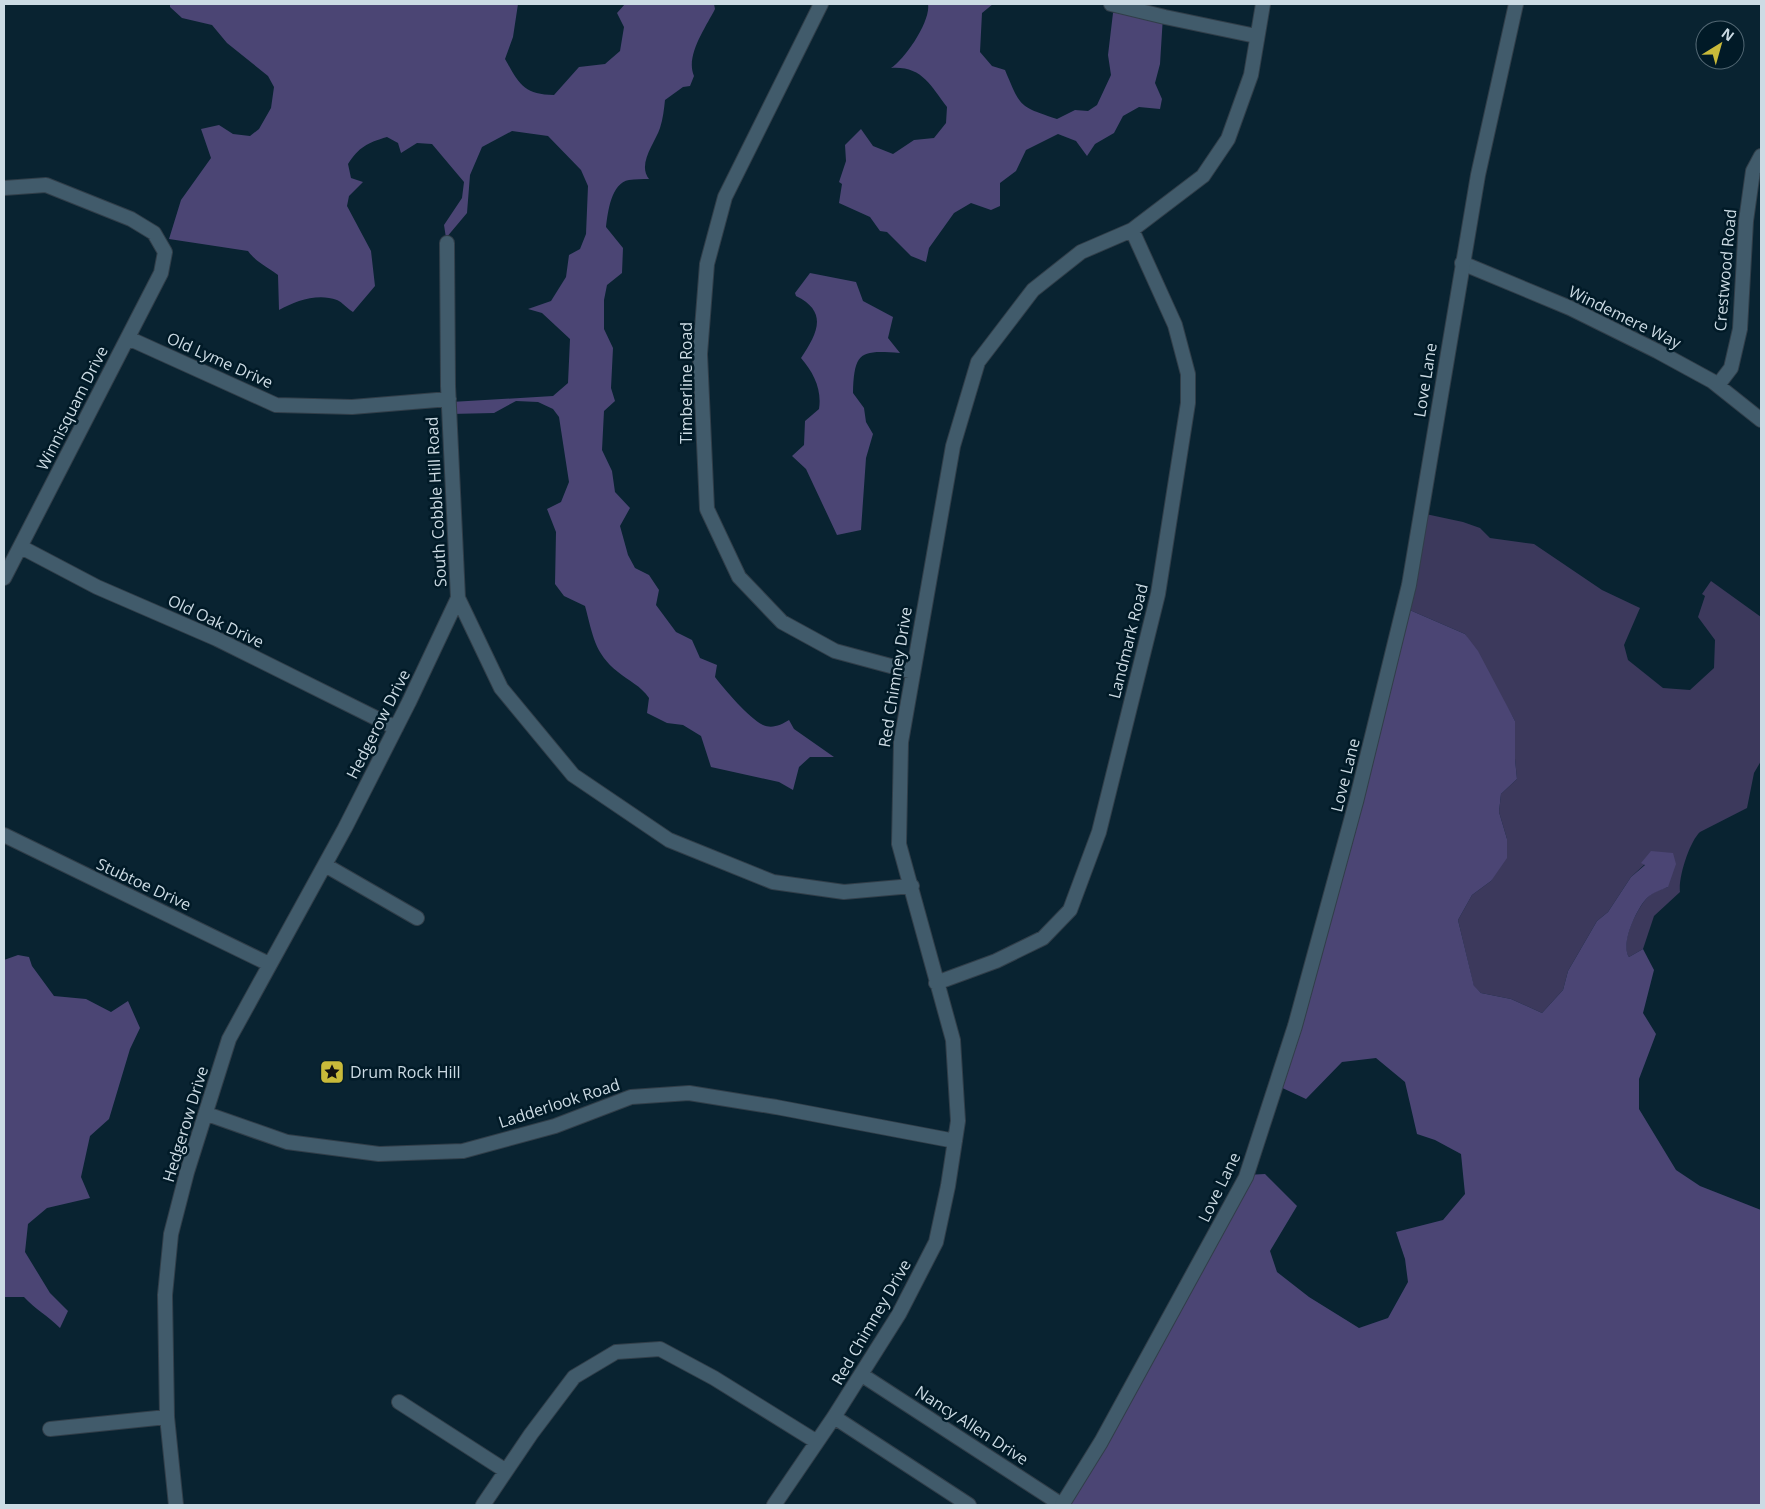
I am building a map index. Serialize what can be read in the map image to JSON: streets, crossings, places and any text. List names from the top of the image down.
{
  "streets": {
    "street": [
      "Crestwood Road",
      "Windemere Way",
      "Old Lyme Drive",
      "Love Lane",
      "Timberline Road",
      "Winnisquam Drive",
      "South Cobble Hill Road",
      "Old Oak Drive",
      "Landmark Road",
      "Red Chimney Drive",
      "Hedgerow Drive",
      "Stubtoe Drive",
      "Ladderlook Road",
      "Nancy Allen Drive"
    ]
  },
  "crossings": [
    ["Crestwood Road", "Windemere Way"],
    ["Windemere Way", "Love Lane"],
    ["Old Lyme Drive", "Winnisquam Drive"],
    ["Old Lyme Drive", "South Cobble Hill Road"],
    ["Love Lane", "Nancy Allen Drive"],
    ["Timberline Road", "Red Chimney Drive"],
    ["Winnisquam Drive", "Old Oak Drive"],
    ["South Cobble Hill Road", "Red Chimney Drive"],
    ["South Cobble Hill Road", "Hedgerow Drive"],
    ["Old Oak Drive", "Hedgerow Drive"],
    ["Landmark Road", "Red Chimney Drive"],
    ["Red Chimney Drive", "Ladderlook Road"],
    ["Red Chimney Drive", "Nancy Allen Drive"],
    ["Hedgerow Drive", "Stubtoe Drive"],
    ["Hedgerow Drive", "Ladderlook Road"]
  ],
  "places": {
    "place": ["Drum Rock Hill"]
  },
  "north": "top right"
}
